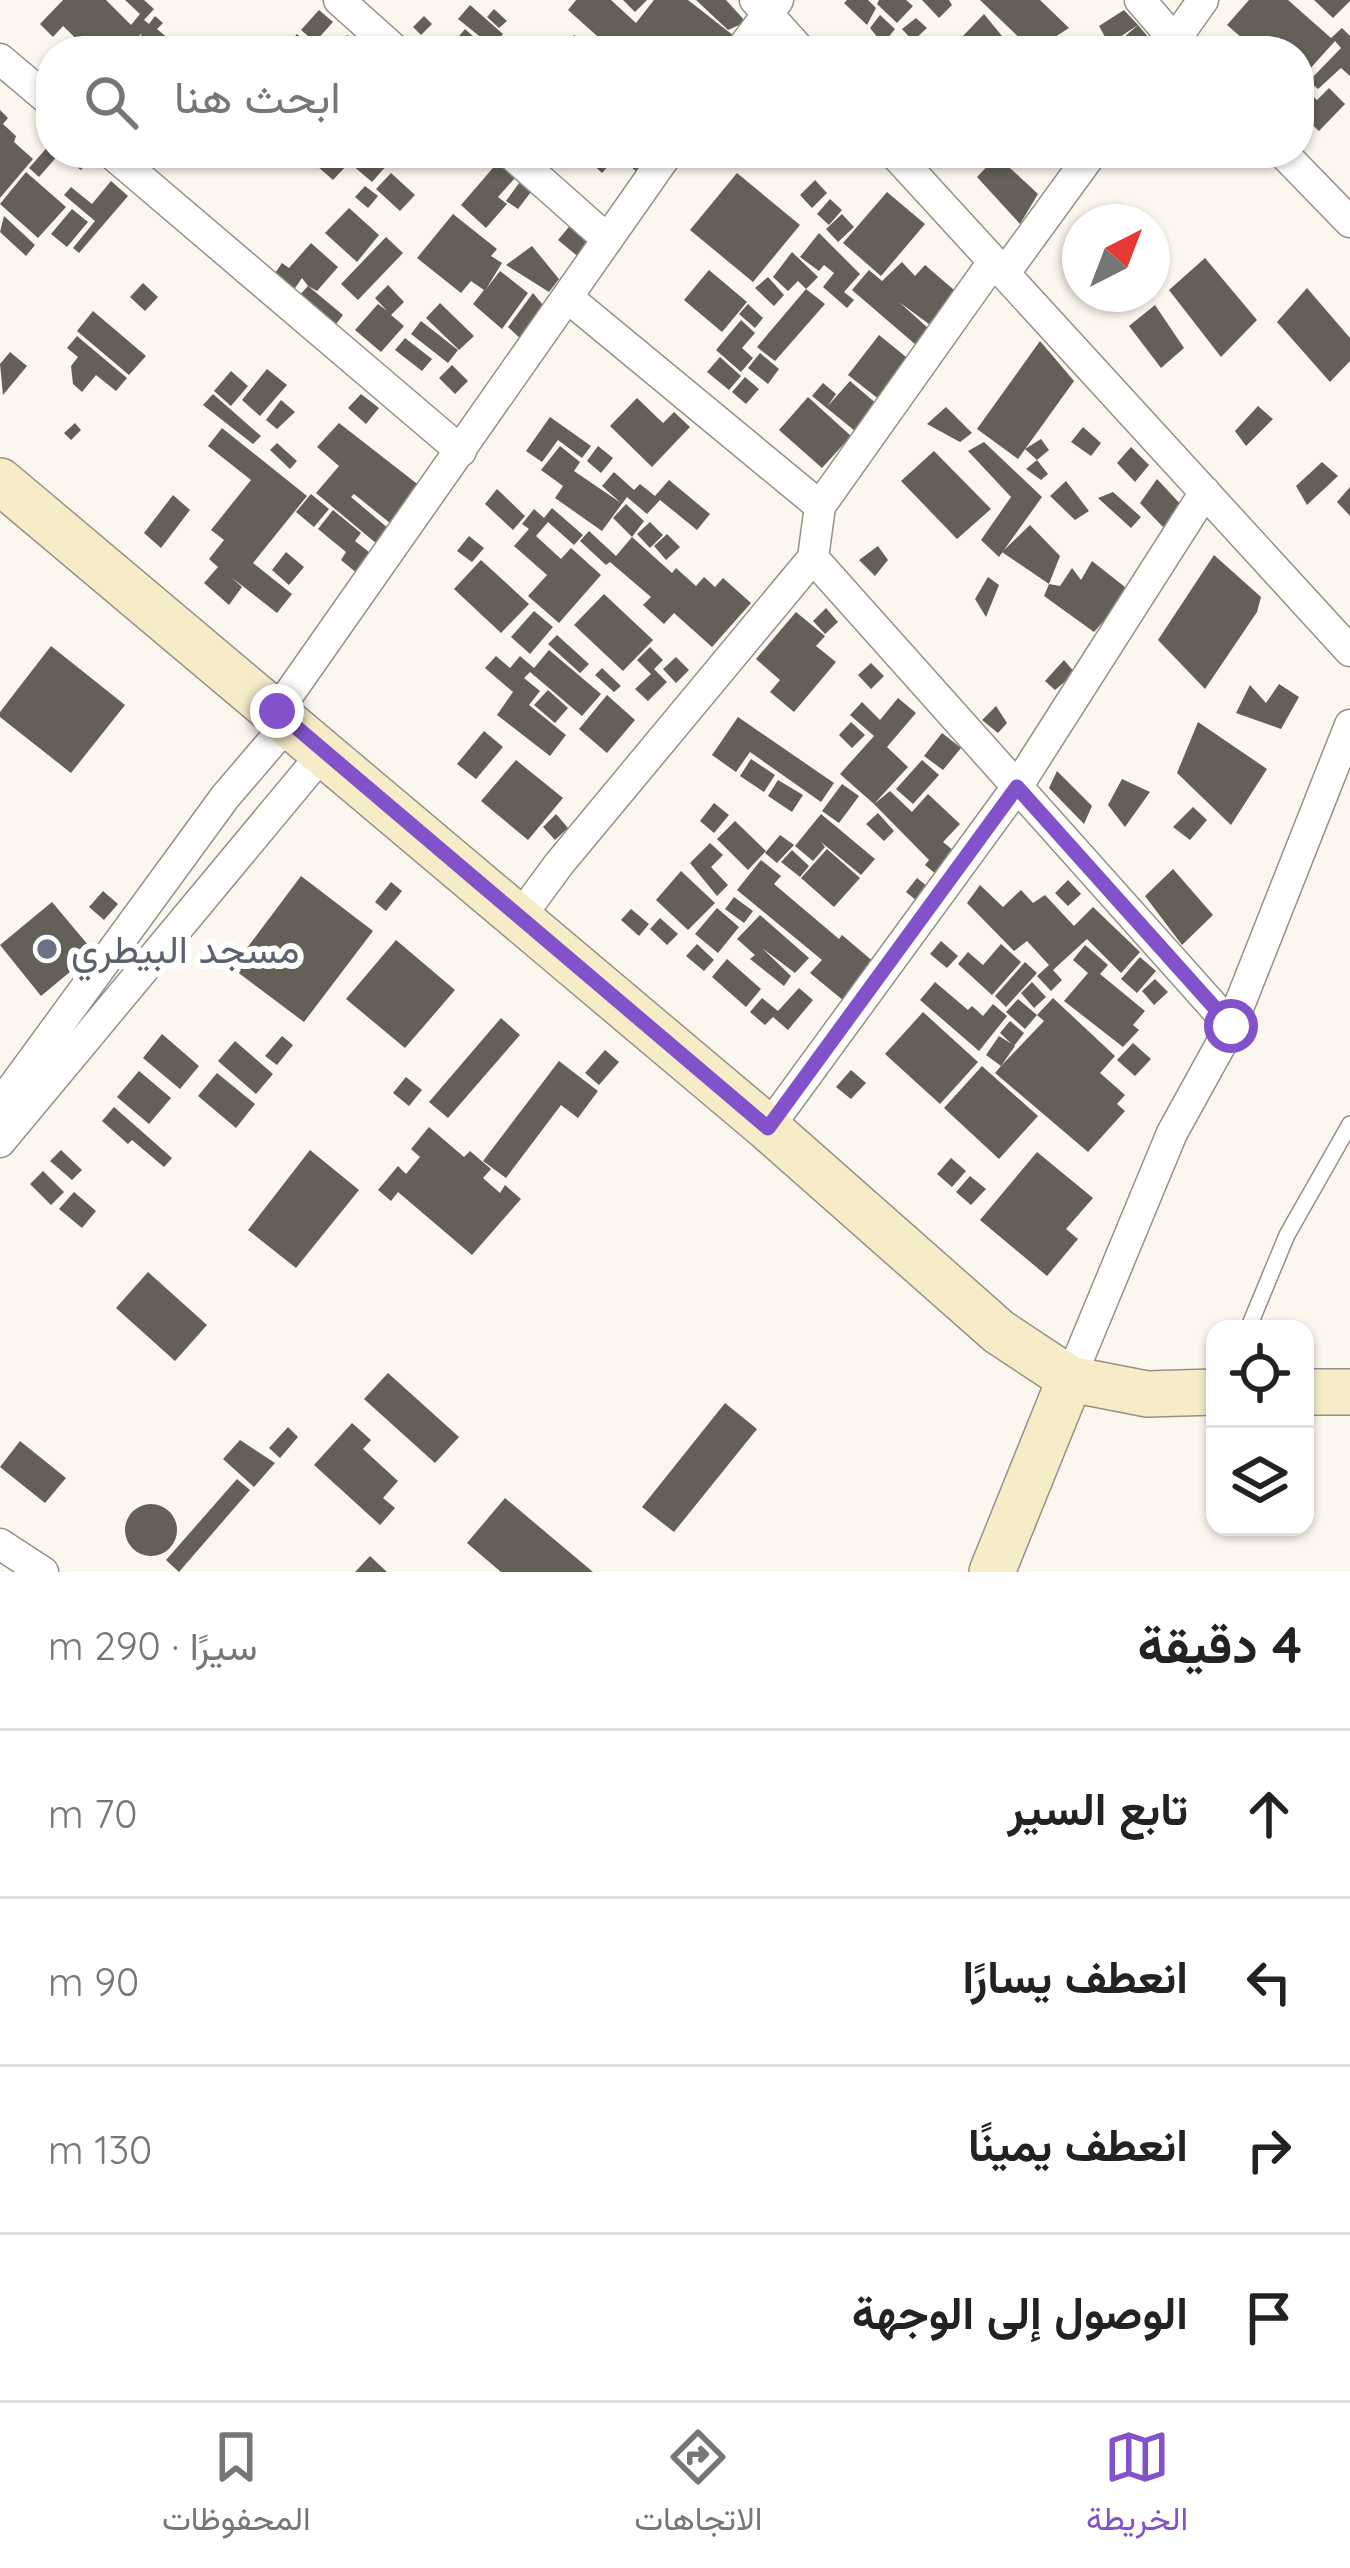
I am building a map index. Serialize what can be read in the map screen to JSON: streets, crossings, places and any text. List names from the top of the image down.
{
  "places": ["مسجد البيطري"],
  "north": "top right",
  "page": {
    "search": "ابحث هنا",
    "heading": ["4 دقيقة", "سيرًا · 290 m"],
    "list": [
      ["تابع السير", "70 m"],
      ["انعطف يسارًا", "90 m"],
      ["انعطف يمينًا", "130 m"],
      "الوصول إلى الوجهة"
    ],
    "nav": ["الخريطة", "الاتجاهات", "المحفوظات"]
  }
}
